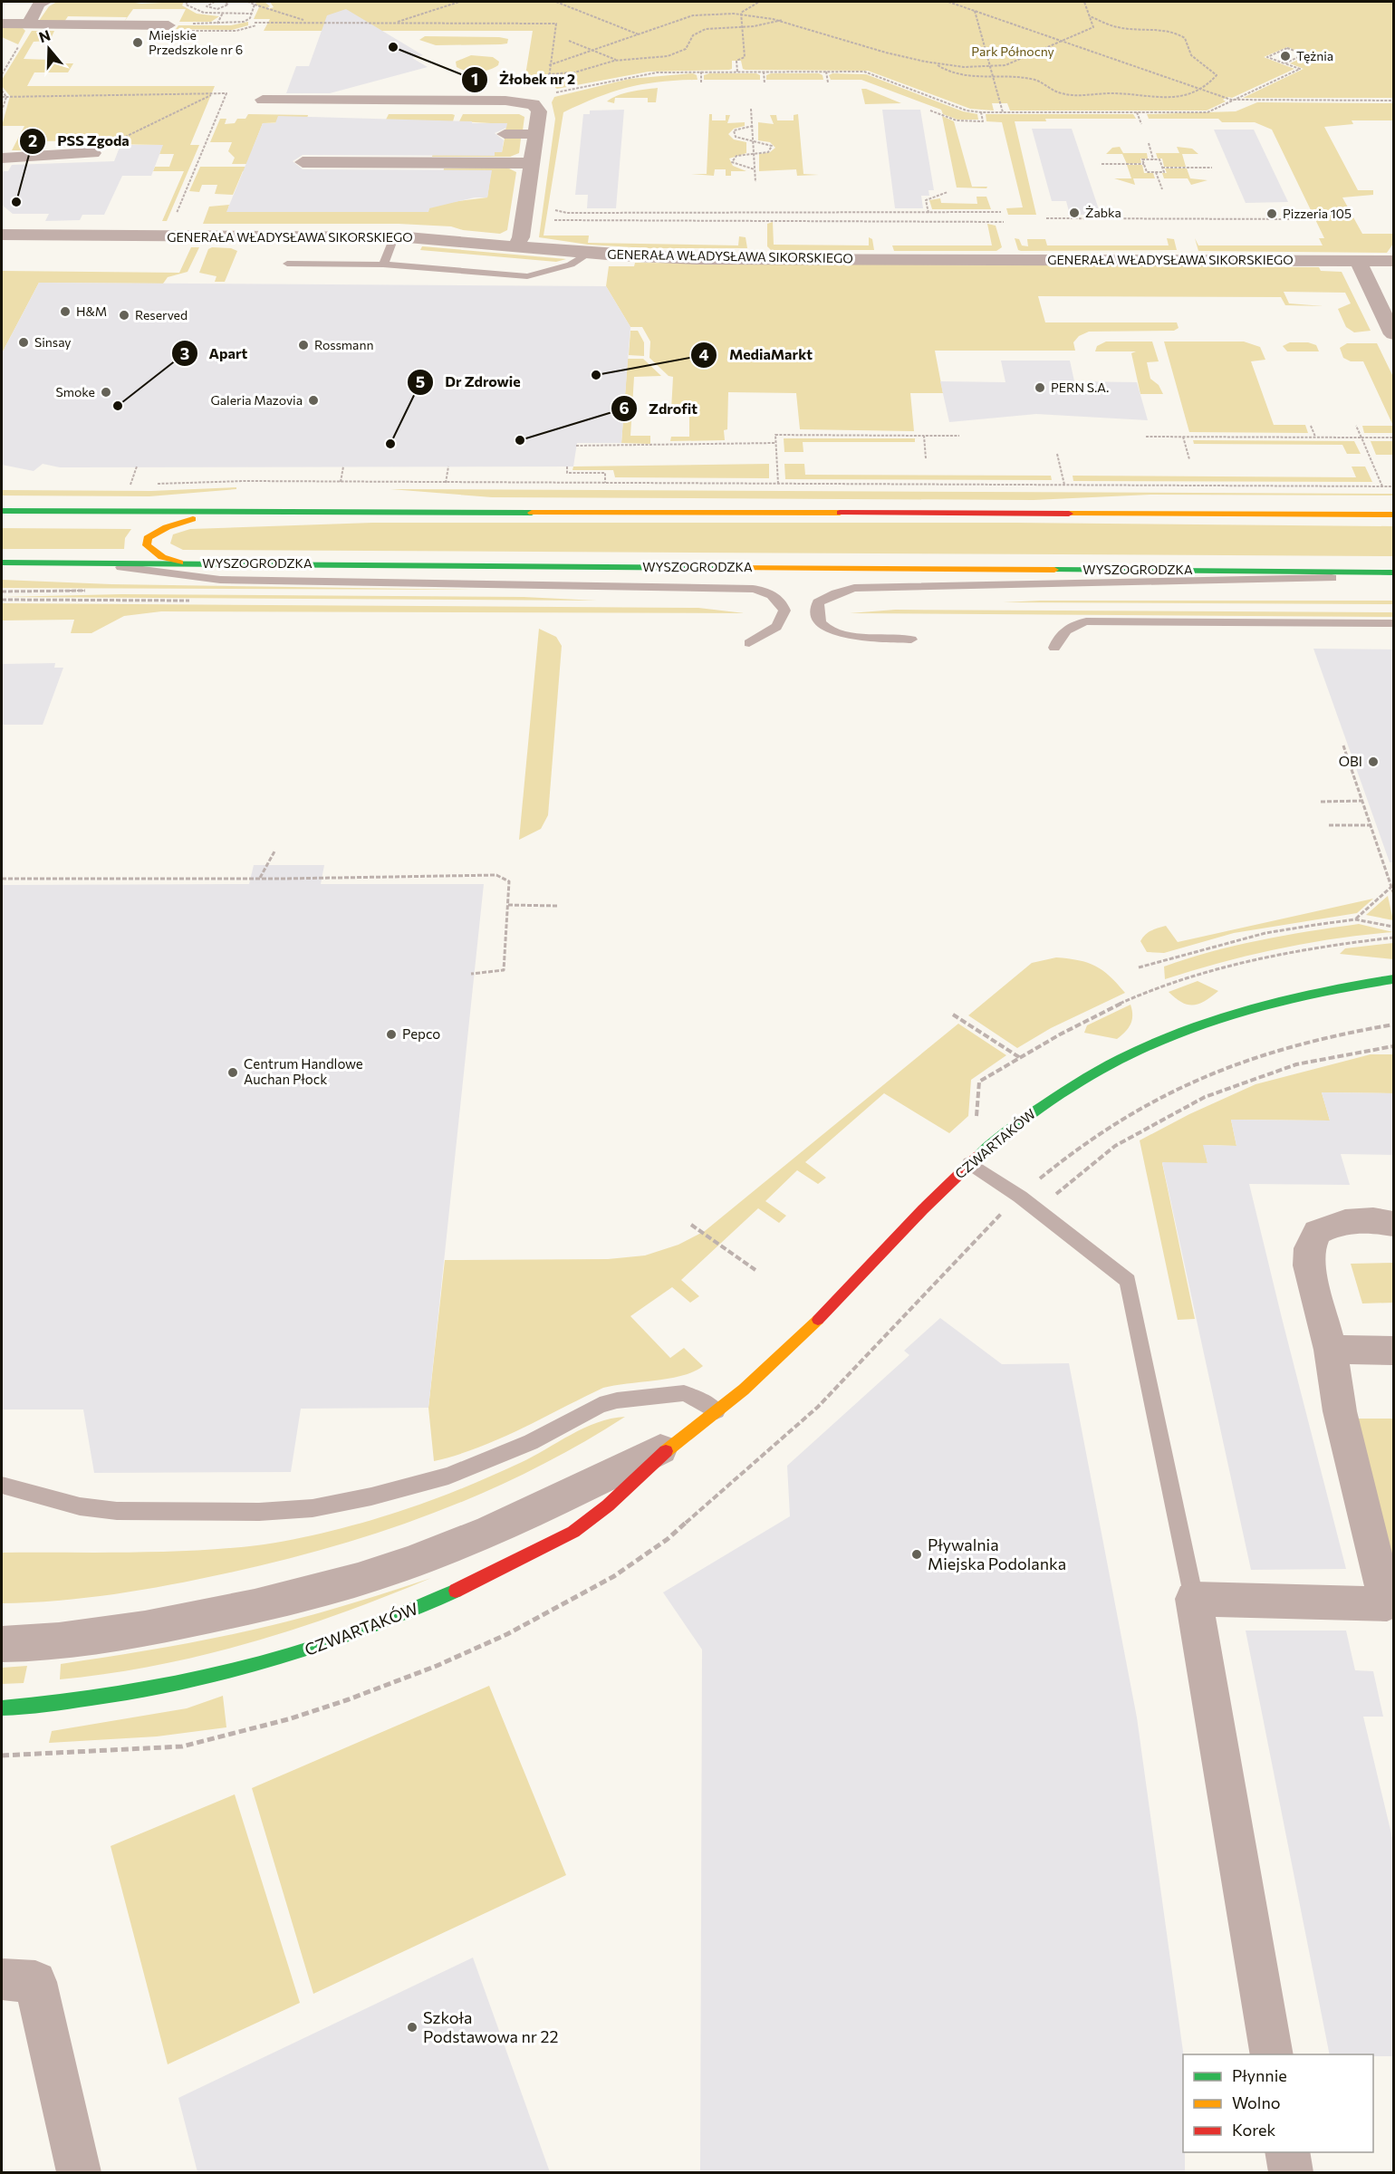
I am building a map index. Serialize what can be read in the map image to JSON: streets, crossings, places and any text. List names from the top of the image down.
{
  "streets": {
    "main road": ["WYSZOGRODZKA", "CZWARTAKÓW"],
    "street": ["GENERAŁA WŁADYSŁAWA SIKORSKIEGO"]
  },
  "parks": ["Park Północny"],
  "places": [
    "Miejskie Przedszkole nr 6",
    "Żłobek nr 2",
    "Tężnia",
    "PSS Zgoda",
    "Żabka",
    "Pizzeria 105",
    "H&M",
    "Reserved",
    "Sinsay",
    "Rossmann",
    "MediaMarkt",
    "PERN S.A.",
    "Smoke",
    "Galeria Mazovia",
    "Apart",
    "Zdrofit",
    "Dr Zdrowie",
    "OBI",
    "Pepco",
    "Centrum Handlowe Auchan Płock",
    "Pływalnia Miejska Podolanka",
    "Szkoła Podstawowa nr 22"
  ],
  "legend": ["Płynnie", "Wolno", "Korek"],
  "north": "top"
}
